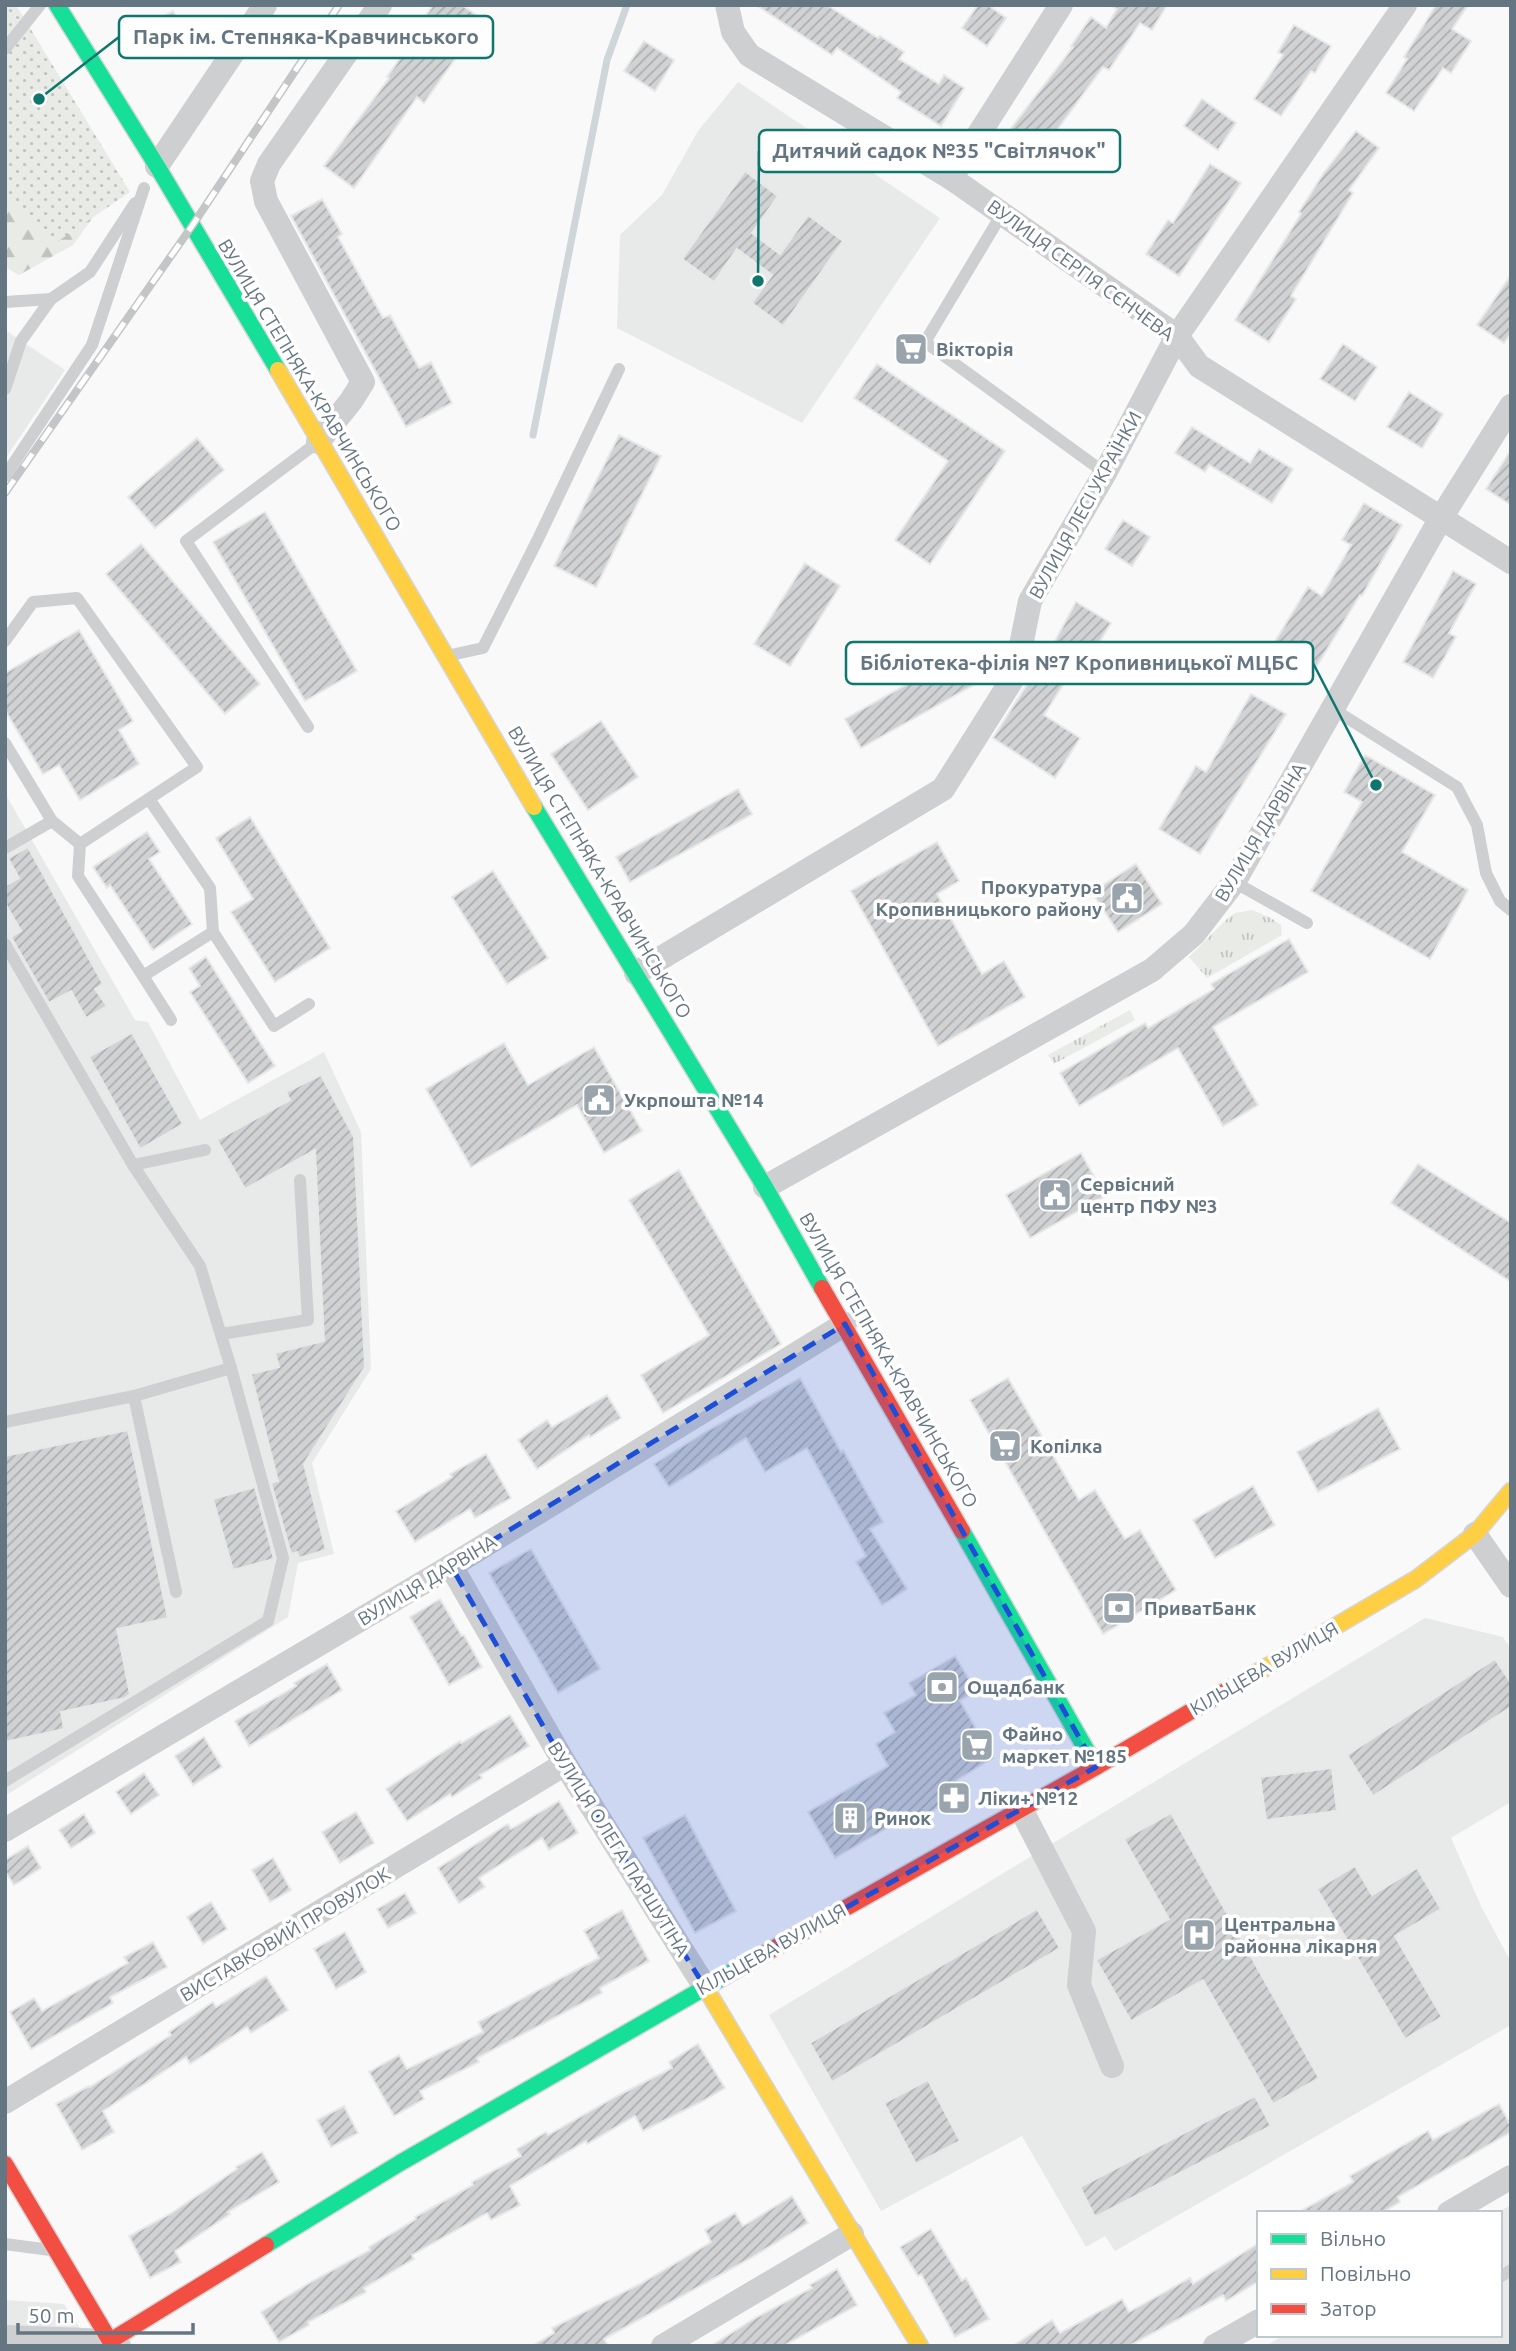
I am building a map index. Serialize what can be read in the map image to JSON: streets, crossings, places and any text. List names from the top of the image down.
{
  "streets": {
    "main road": ["ВУЛИЦЯ СТЕПНЯКА-КРАВЧИНСЬКОГО", "КІЛЬЦЕВА ВУЛИЦЯ", "ВУЛИЦЯ ОЛЕГА ПАРШУТІНА"],
    "street": [
      "ВУЛИЦЯ СЕРГІЯ СЄНЧЕВА",
      "ВУЛИЦЯ ЛЕСІ УКРАЇНКИ",
      "ВУЛИЦЯ ДАРВІНА",
      "ВИСТАВКОВИЙ ПРОВУЛОК"
    ]
  },
  "crossings": [
    ["ВУЛИЦЯ СЕРГІЯ СЄНЧЕВА", "ВУЛИЦЯ ЛЕСІ УКРАЇНКИ"],
    ["ВУЛИЦЯ СЕРГІЯ СЄНЧЕВА", "ВУЛИЦЯ ДАРВІНА"],
    ["ВУЛИЦЯ СТЕПНЯКА-КРАВЧИНСЬКОГО", "ВУЛИЦЯ ЛЕСІ УКРАЇНКИ"],
    ["ВУЛИЦЯ СТЕПНЯКА-КРАВЧИНСЬКОГО", "ВУЛИЦЯ ДАРВІНА"],
    ["ВУЛИЦЯ СТЕПНЯКА-КРАВЧИНСЬКОГО", "КІЛЬЦЕВА ВУЛИЦЯ"],
    ["ВУЛИЦЯ ДАРВІНА", "ВУЛИЦЯ ОЛЕГА ПАРШУТІНА"],
    ["КІЛЬЦЕВА ВУЛИЦЯ", "ВУЛИЦЯ ОЛЕГА ПАРШУТІНА"],
    ["ВУЛИЦЯ ОЛЕГА ПАРШУТІНА", "ВИСТАВКОВИЙ ПРОВУЛОК"]
  ],
  "places": {
    "other": ["Парк ім. Степняка-Кравчинського", "Дитячий садок №35 \"Світлячок\"", "Бібліотека-філія №7 Кропивницької МЦБС"],
    "supermarket": ["Вікторія", "Копілка", "Файно маркет №185"],
    "public building": ["Прокуратура Кропивницького району", "Укрпошта №14", "Сервісний центр ПФУ №3"],
    "bank": ["ПриватБанк", "Ощадбанк"],
    "pharmacy": ["Ліки+ №12"],
    "building": ["Ринок"],
    "hospital": ["Центральна районна лікарня"]
  },
  "legend": ["Вільно", "Повільно", "Затор"],
  "scale_bar": "50 m"
}
